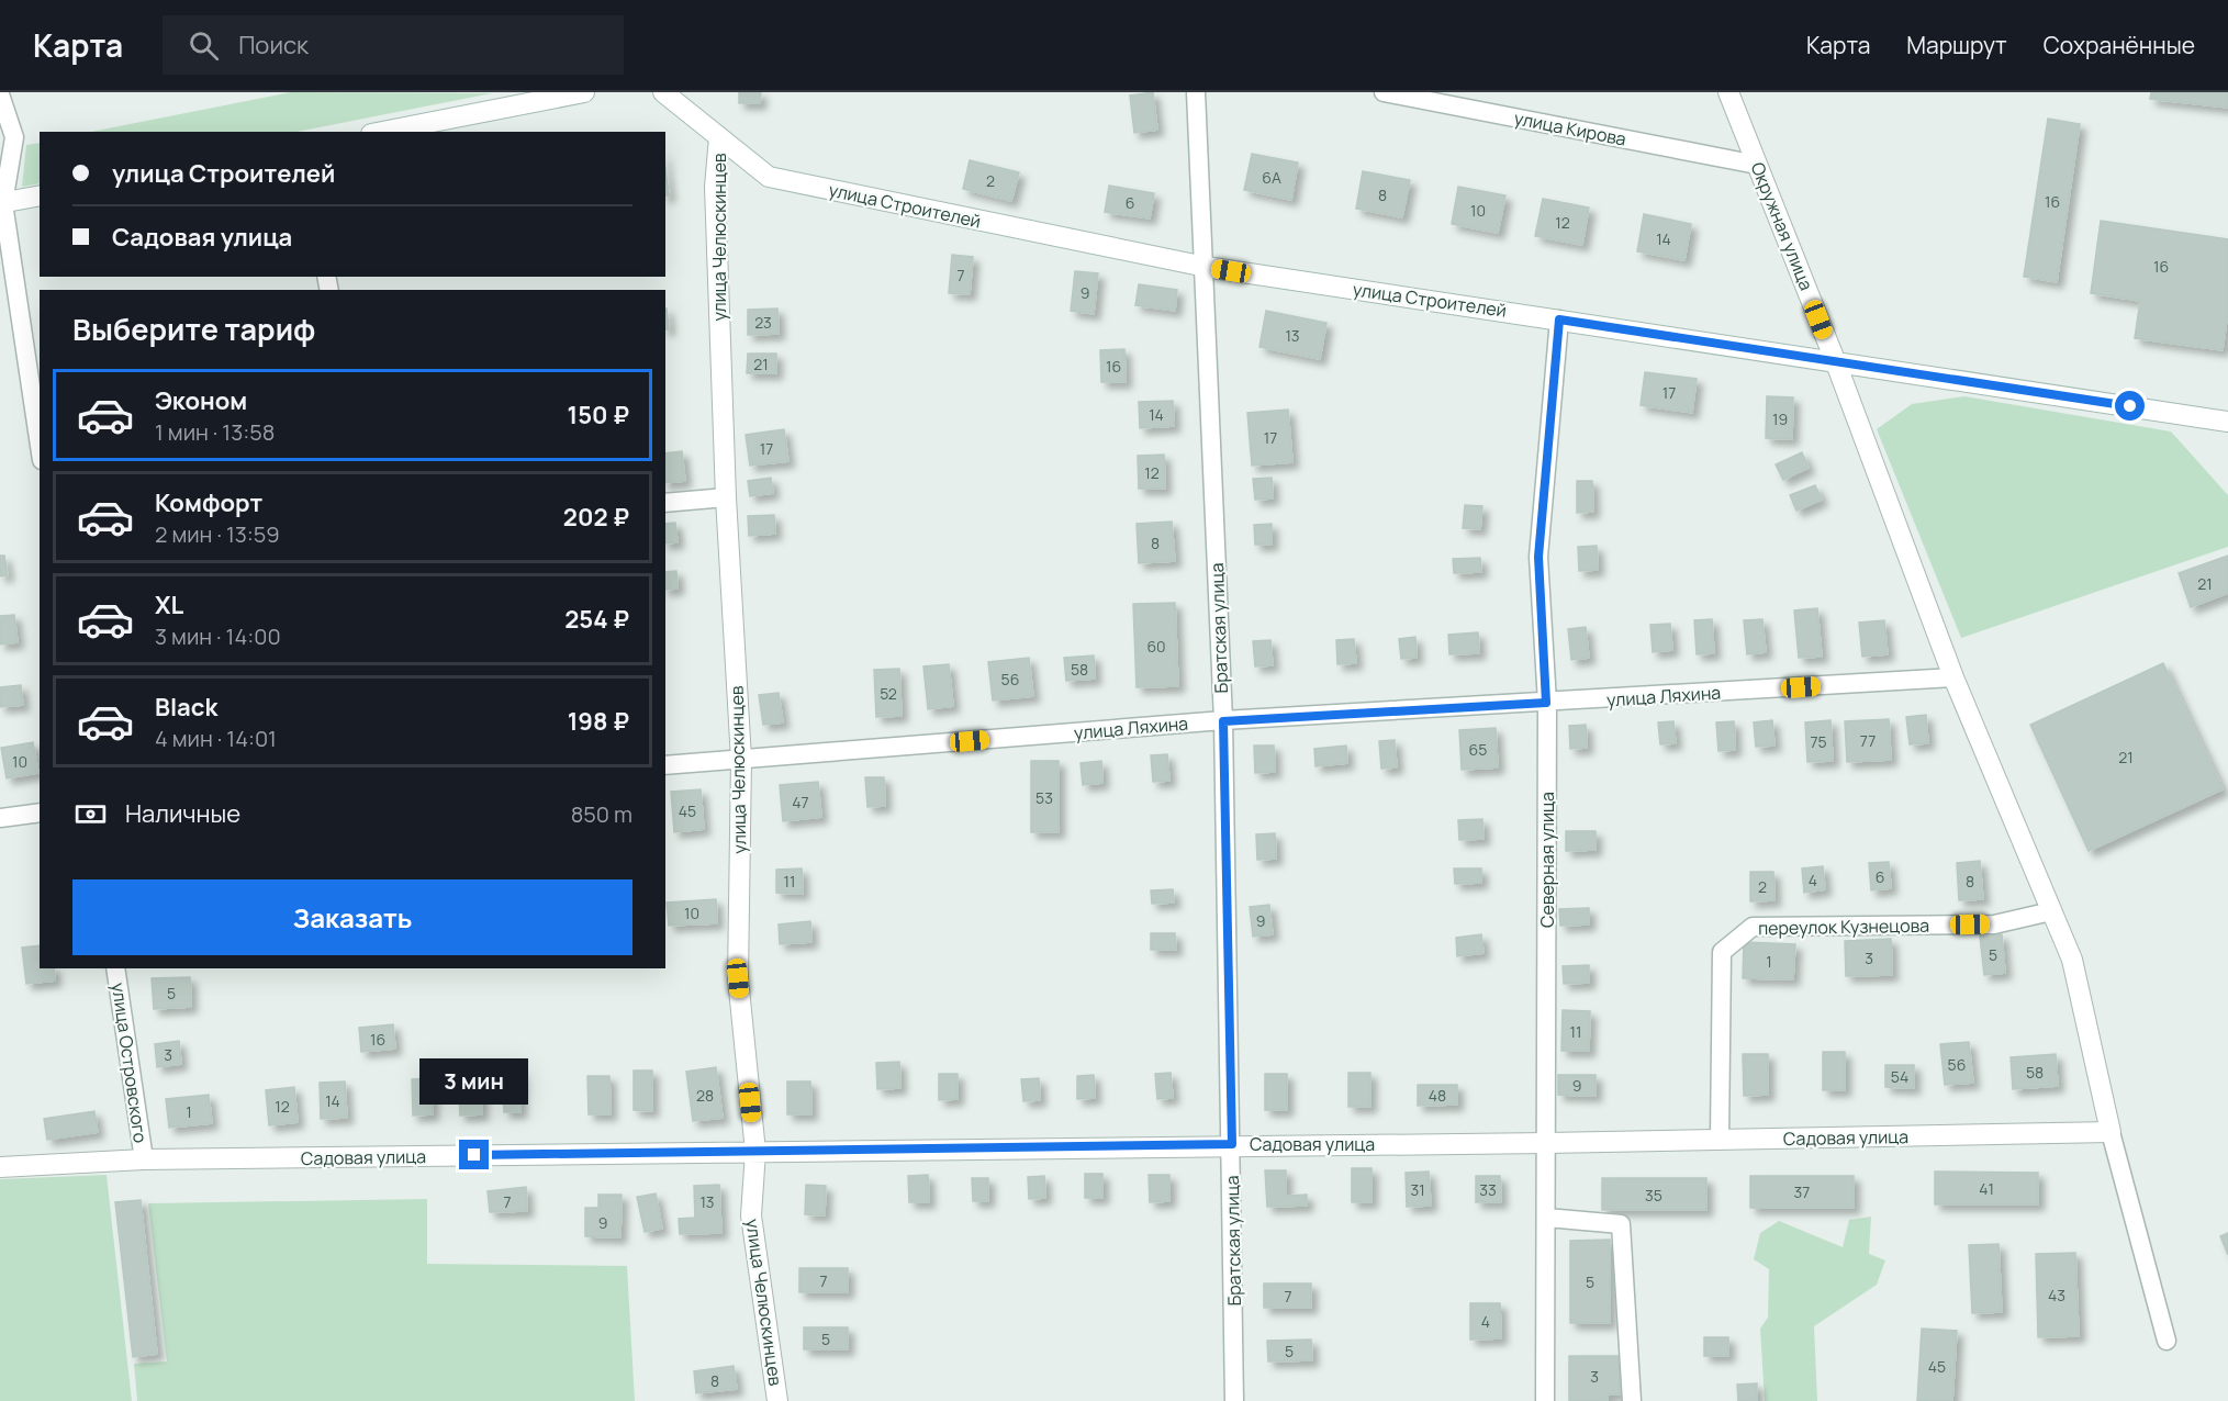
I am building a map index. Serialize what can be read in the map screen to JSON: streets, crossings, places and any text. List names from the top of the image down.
{
  "streets": {
    "street": [
      "улица Кирова",
      "улица Строителей",
      "Окружная улица",
      "улица Челюскинцев",
      "Братская улица",
      "улица Ляхина",
      "Северная улица",
      "переулок Кузнецова",
      "улица Островского",
      "Садовая улица"
    ]
  },
  "crossings": [
    ["улица Кирова", "Окружная улица"],
    ["улица Строителей", "Окружная улица"],
    ["улица Строителей", "улица Челюскинцев"],
    ["улица Строителей", "Братская улица"],
    ["улица Строителей", "Северная улица"],
    ["Окружная улица", "улица Ляхина"],
    ["Окружная улица", "переулок Кузнецова"],
    ["Окружная улица", "Садовая улица"],
    ["улица Челюскинцев", "улица Ляхина"],
    ["улица Челюскинцев", "Садовая улица"],
    ["Братская улица", "улица Ляхина"],
    ["Братская улица", "Садовая улица"],
    ["улица Ляхина", "Северная улица"],
    ["Северная улица", "Садовая улица"],
    ["переулок Кузнецова", "Садовая улица"],
    ["улица Островского", "Садовая улица"]
  ],
  "house_numbers": [
    "6А",
    "2",
    "8",
    "16",
    "6",
    "10",
    "12",
    "14",
    "16",
    "7",
    "9",
    "23",
    "13",
    "21",
    "16",
    "17",
    "14",
    "19",
    "17",
    "17",
    "12",
    "8",
    "21",
    "60",
    "58",
    "56",
    "52",
    "77",
    "75",
    "65",
    "21",
    "10",
    "53",
    "47",
    "45",
    "6",
    "4",
    "11",
    "8",
    "2",
    "10",
    "9",
    "5",
    "3",
    "1",
    "5",
    "11",
    "16",
    "3",
    "56",
    "58",
    "54",
    "9",
    "28",
    "48",
    "14",
    "12",
    "1",
    "41",
    "31",
    "33",
    "37",
    "35",
    "7",
    "13",
    "9",
    "7",
    "5",
    "43",
    "7",
    "4",
    "5",
    "5",
    "45",
    "3",
    "8"
  ],
  "page": {
    "header": "Карта",
    "search": "Поиск",
    "nav": ["Карта", "Маршрут", "Сохранённые"],
    "banner": ["улица Строителей", "Садовая улица"],
    "heading": "Выберите тариф",
    "list": [
      {
        "name": "Эконом",
        "note": "1 мин · 13:58",
        "value": "150 ₽"
      },
      {
        "name": "Комфорт",
        "note": "2 мин · 13:59",
        "value": "202 ₽"
      },
      {
        "name": "XL",
        "note": "3 мин · 14:00",
        "value": "254 ₽"
      },
      {
        "name": "Black",
        "note": "4 мин · 14:01",
        "value": "198 ₽"
      }
    ],
    "pay": ["Наличные", "850 m"],
    "buttons": "Заказать",
    "bubble": "3 мин"
  }
}
